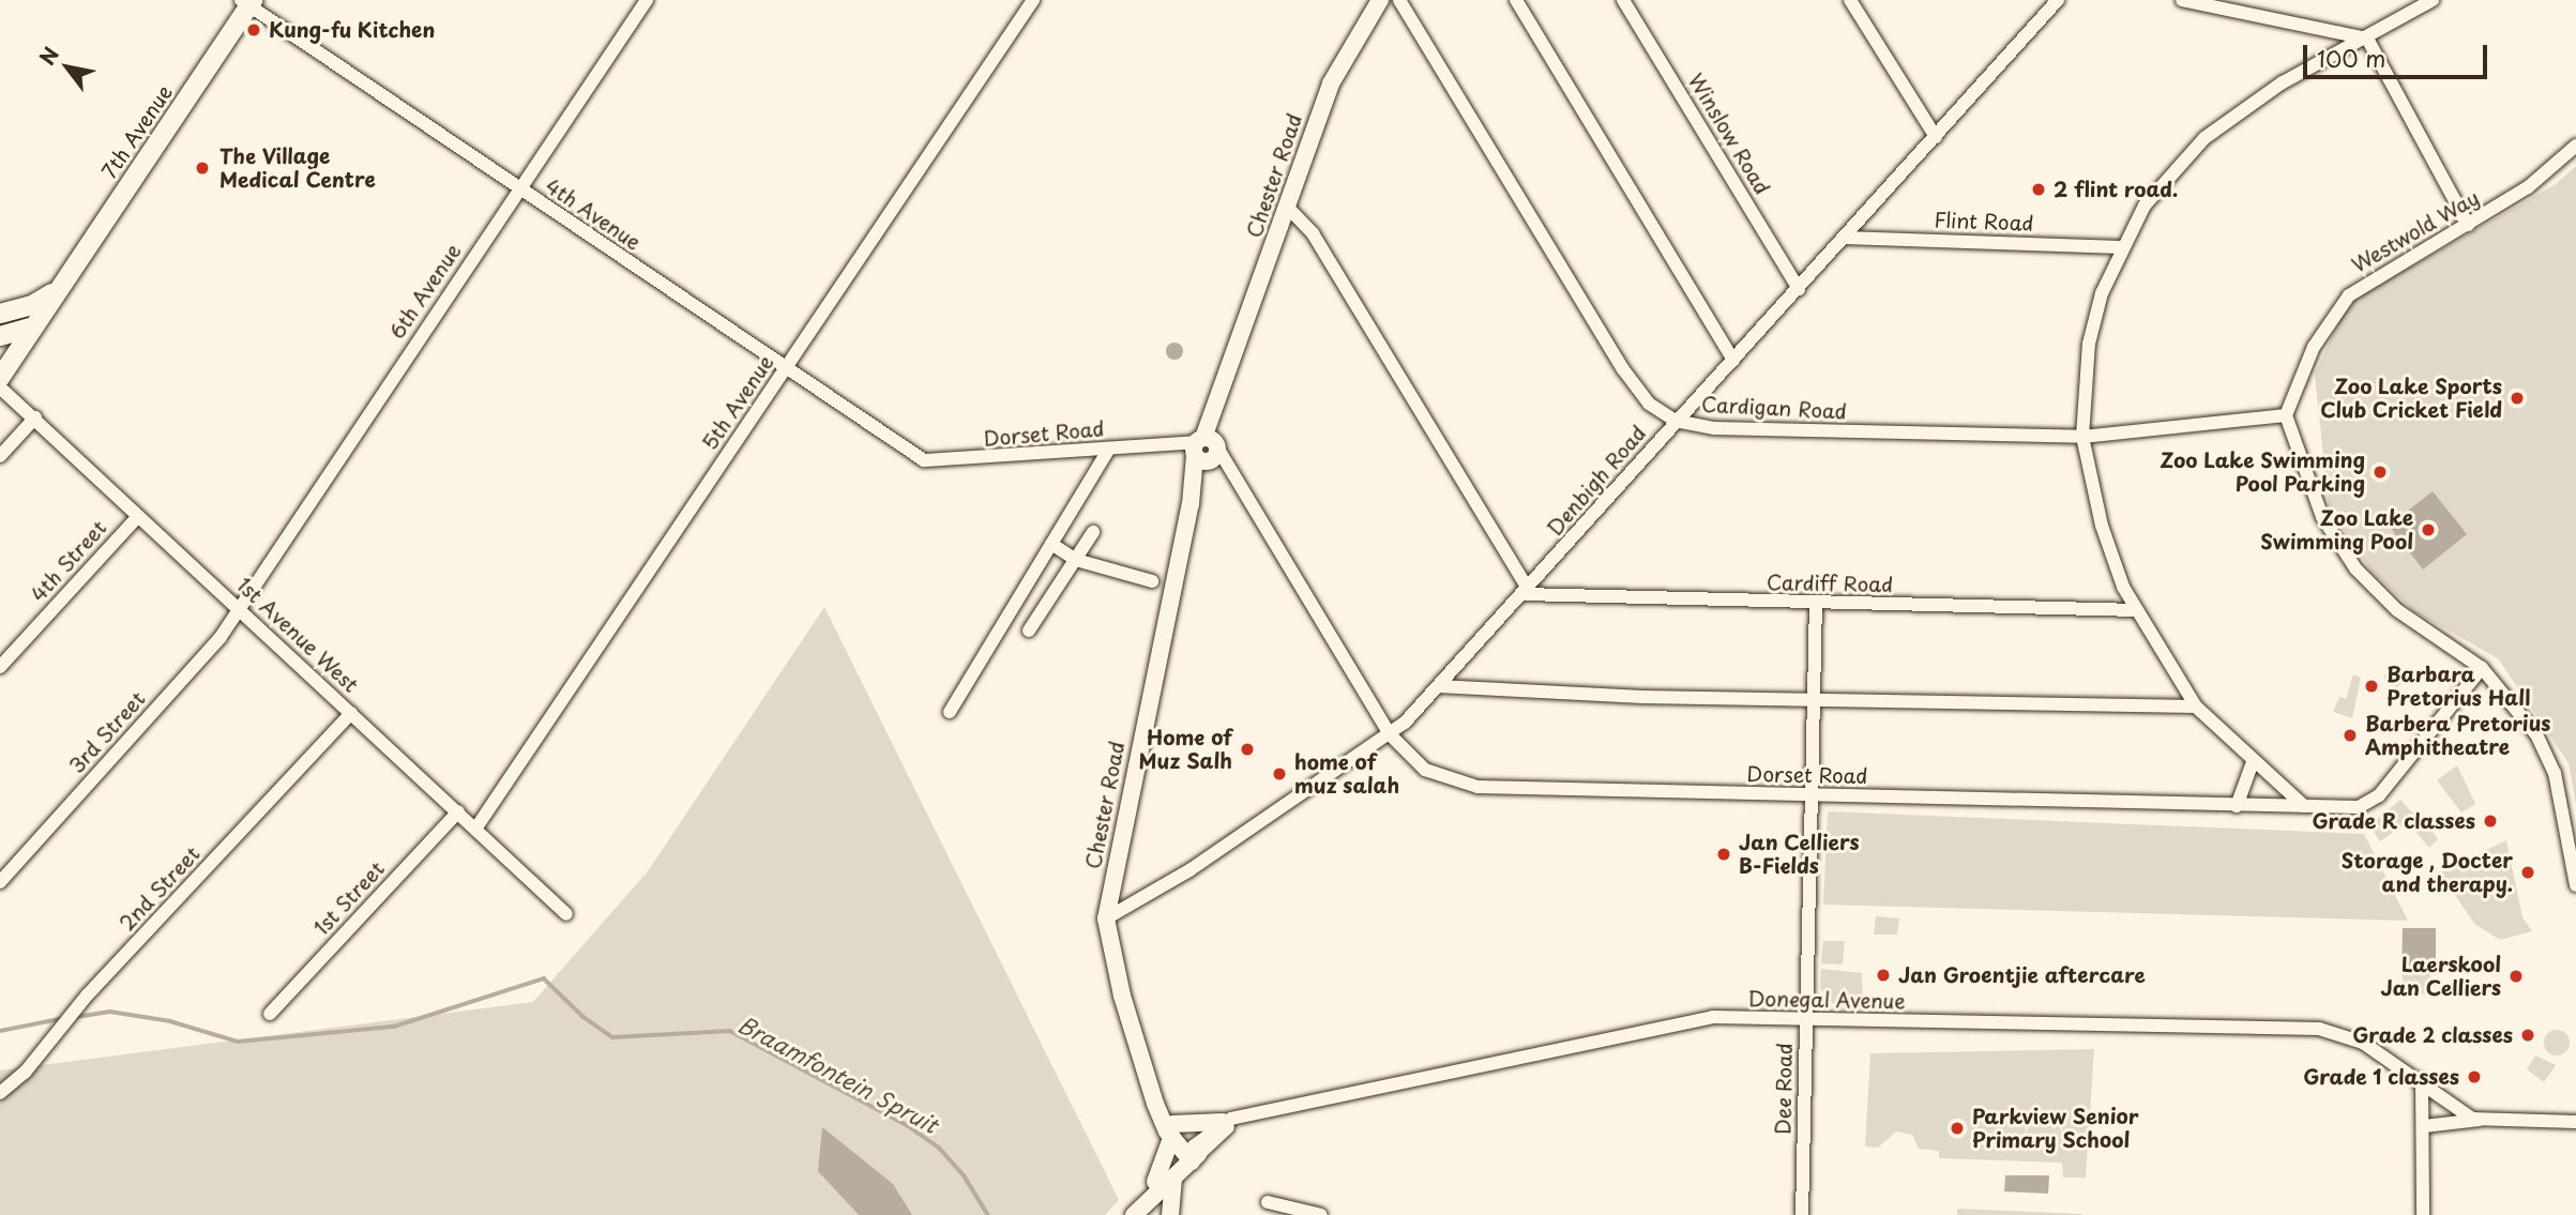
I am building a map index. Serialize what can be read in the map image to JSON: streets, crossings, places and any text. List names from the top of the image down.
{
  "streets": {
    "main road": ["7th Avenue"],
    "street": [
      "Winslow Road",
      "Chester Road",
      "4th Avenue",
      "Flint Road",
      "Westwold Way",
      "6th Avenue",
      "5th Avenue",
      "Cardigan Road",
      "Dorset Road",
      "Denbigh Road",
      "4th Street",
      "Cardiff Road",
      "1st Avenue West",
      "3rd Street",
      "2nd Street",
      "1st Street",
      "Donegal Avenue",
      "Dee Road"
    ]
  },
  "crossings": [
    ["7th Avenue", "4th Avenue"],
    ["Winslow Road", "Denbigh Road"],
    ["Chester Road", "Dorset Road"],
    ["Chester Road", "Denbigh Road"],
    ["Chester Road", "Donegal Avenue"],
    ["4th Avenue", "6th Avenue"],
    ["4th Avenue", "5th Avenue"],
    ["4th Avenue", "Dorset Road"],
    ["Flint Road", "Denbigh Road"],
    ["Westwold Way", "Cardigan Road"],
    ["6th Avenue", "1st Avenue West"],
    ["6th Avenue", "3rd Street"],
    ["5th Avenue", "1st Avenue West"],
    ["Cardigan Road", "Denbigh Road"],
    ["Dorset Road", "Denbigh Road"],
    ["Dorset Road", "Dee Road"],
    ["Denbigh Road", "Cardiff Road"],
    ["4th Street", "1st Avenue West"],
    ["Cardiff Road", "Dee Road"],
    ["1st Avenue West", "3rd Street"],
    ["1st Avenue West", "2nd Street"],
    ["1st Avenue West", "1st Street"],
    ["Donegal Avenue", "Dee Road"]
  ],
  "water": ["Braamfontein Spruit"],
  "places": [
    "Kung-fu Kitchen",
    "The Village Medical Centre",
    "2 flint road.",
    "Zoo Lake Sports Club Cricket Field",
    "Zoo Lake Swimming Pool Parking",
    "Zoo Lake Swimming Pool",
    "Barbara Pretorius Hall",
    "Barbera Pretorius Amphitheatre",
    "Home of Muz Salh",
    "home of muz salah",
    "Grade R classes",
    "Jan Celliers B-Fields",
    "Storage , Docter and therapy.",
    "Jan Groentjie aftercare",
    "Laerskool Jan Celliers",
    "Grade 2 classes",
    "Grade 1 classes",
    "Parkview Senior Primary School"
  ],
  "scale_bar": "100 m",
  "north": "top left"
}
